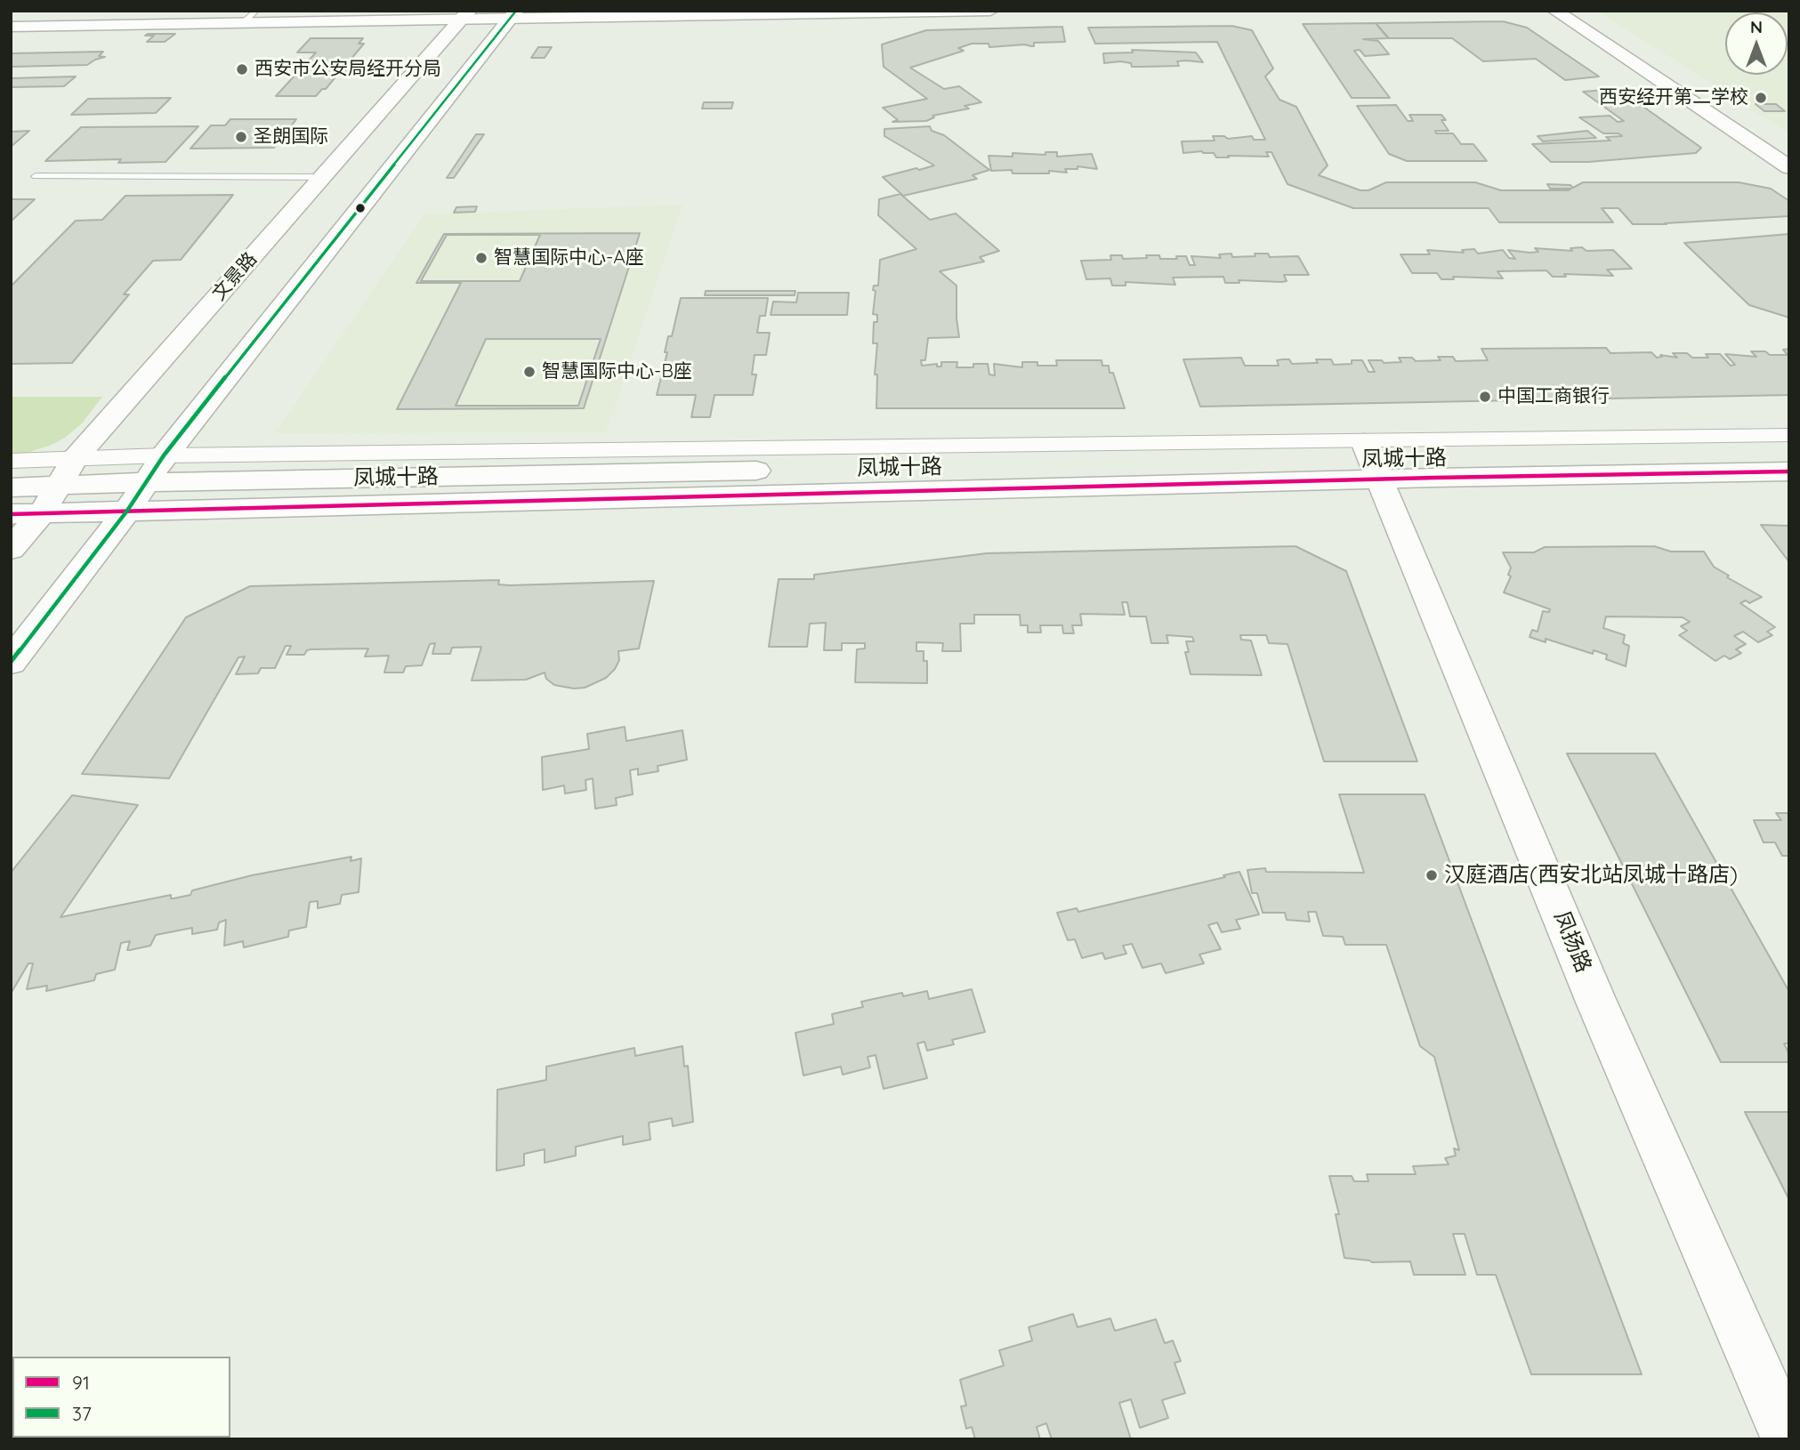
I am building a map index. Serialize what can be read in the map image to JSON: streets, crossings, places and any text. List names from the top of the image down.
{
  "streets": {
    "main road": ["文景路", "凤城十路", "凤扬路"]
  },
  "crossings": [
    ["文景路", "凤城十路"],
    ["凤城十路", "凤扬路"]
  ],
  "places": [
    "西安市公安局经开分局",
    "西安经开第二学校",
    "圣朗国际",
    "智慧国际中心-A座",
    "智慧国际中心-B座",
    "中国工商银行",
    "汉庭酒店(西安北站凤城十路店)"
  ],
  "lines": ["transit line 37", "transit line 91"],
  "legend": ["91", "37"],
  "north": "top"
}
